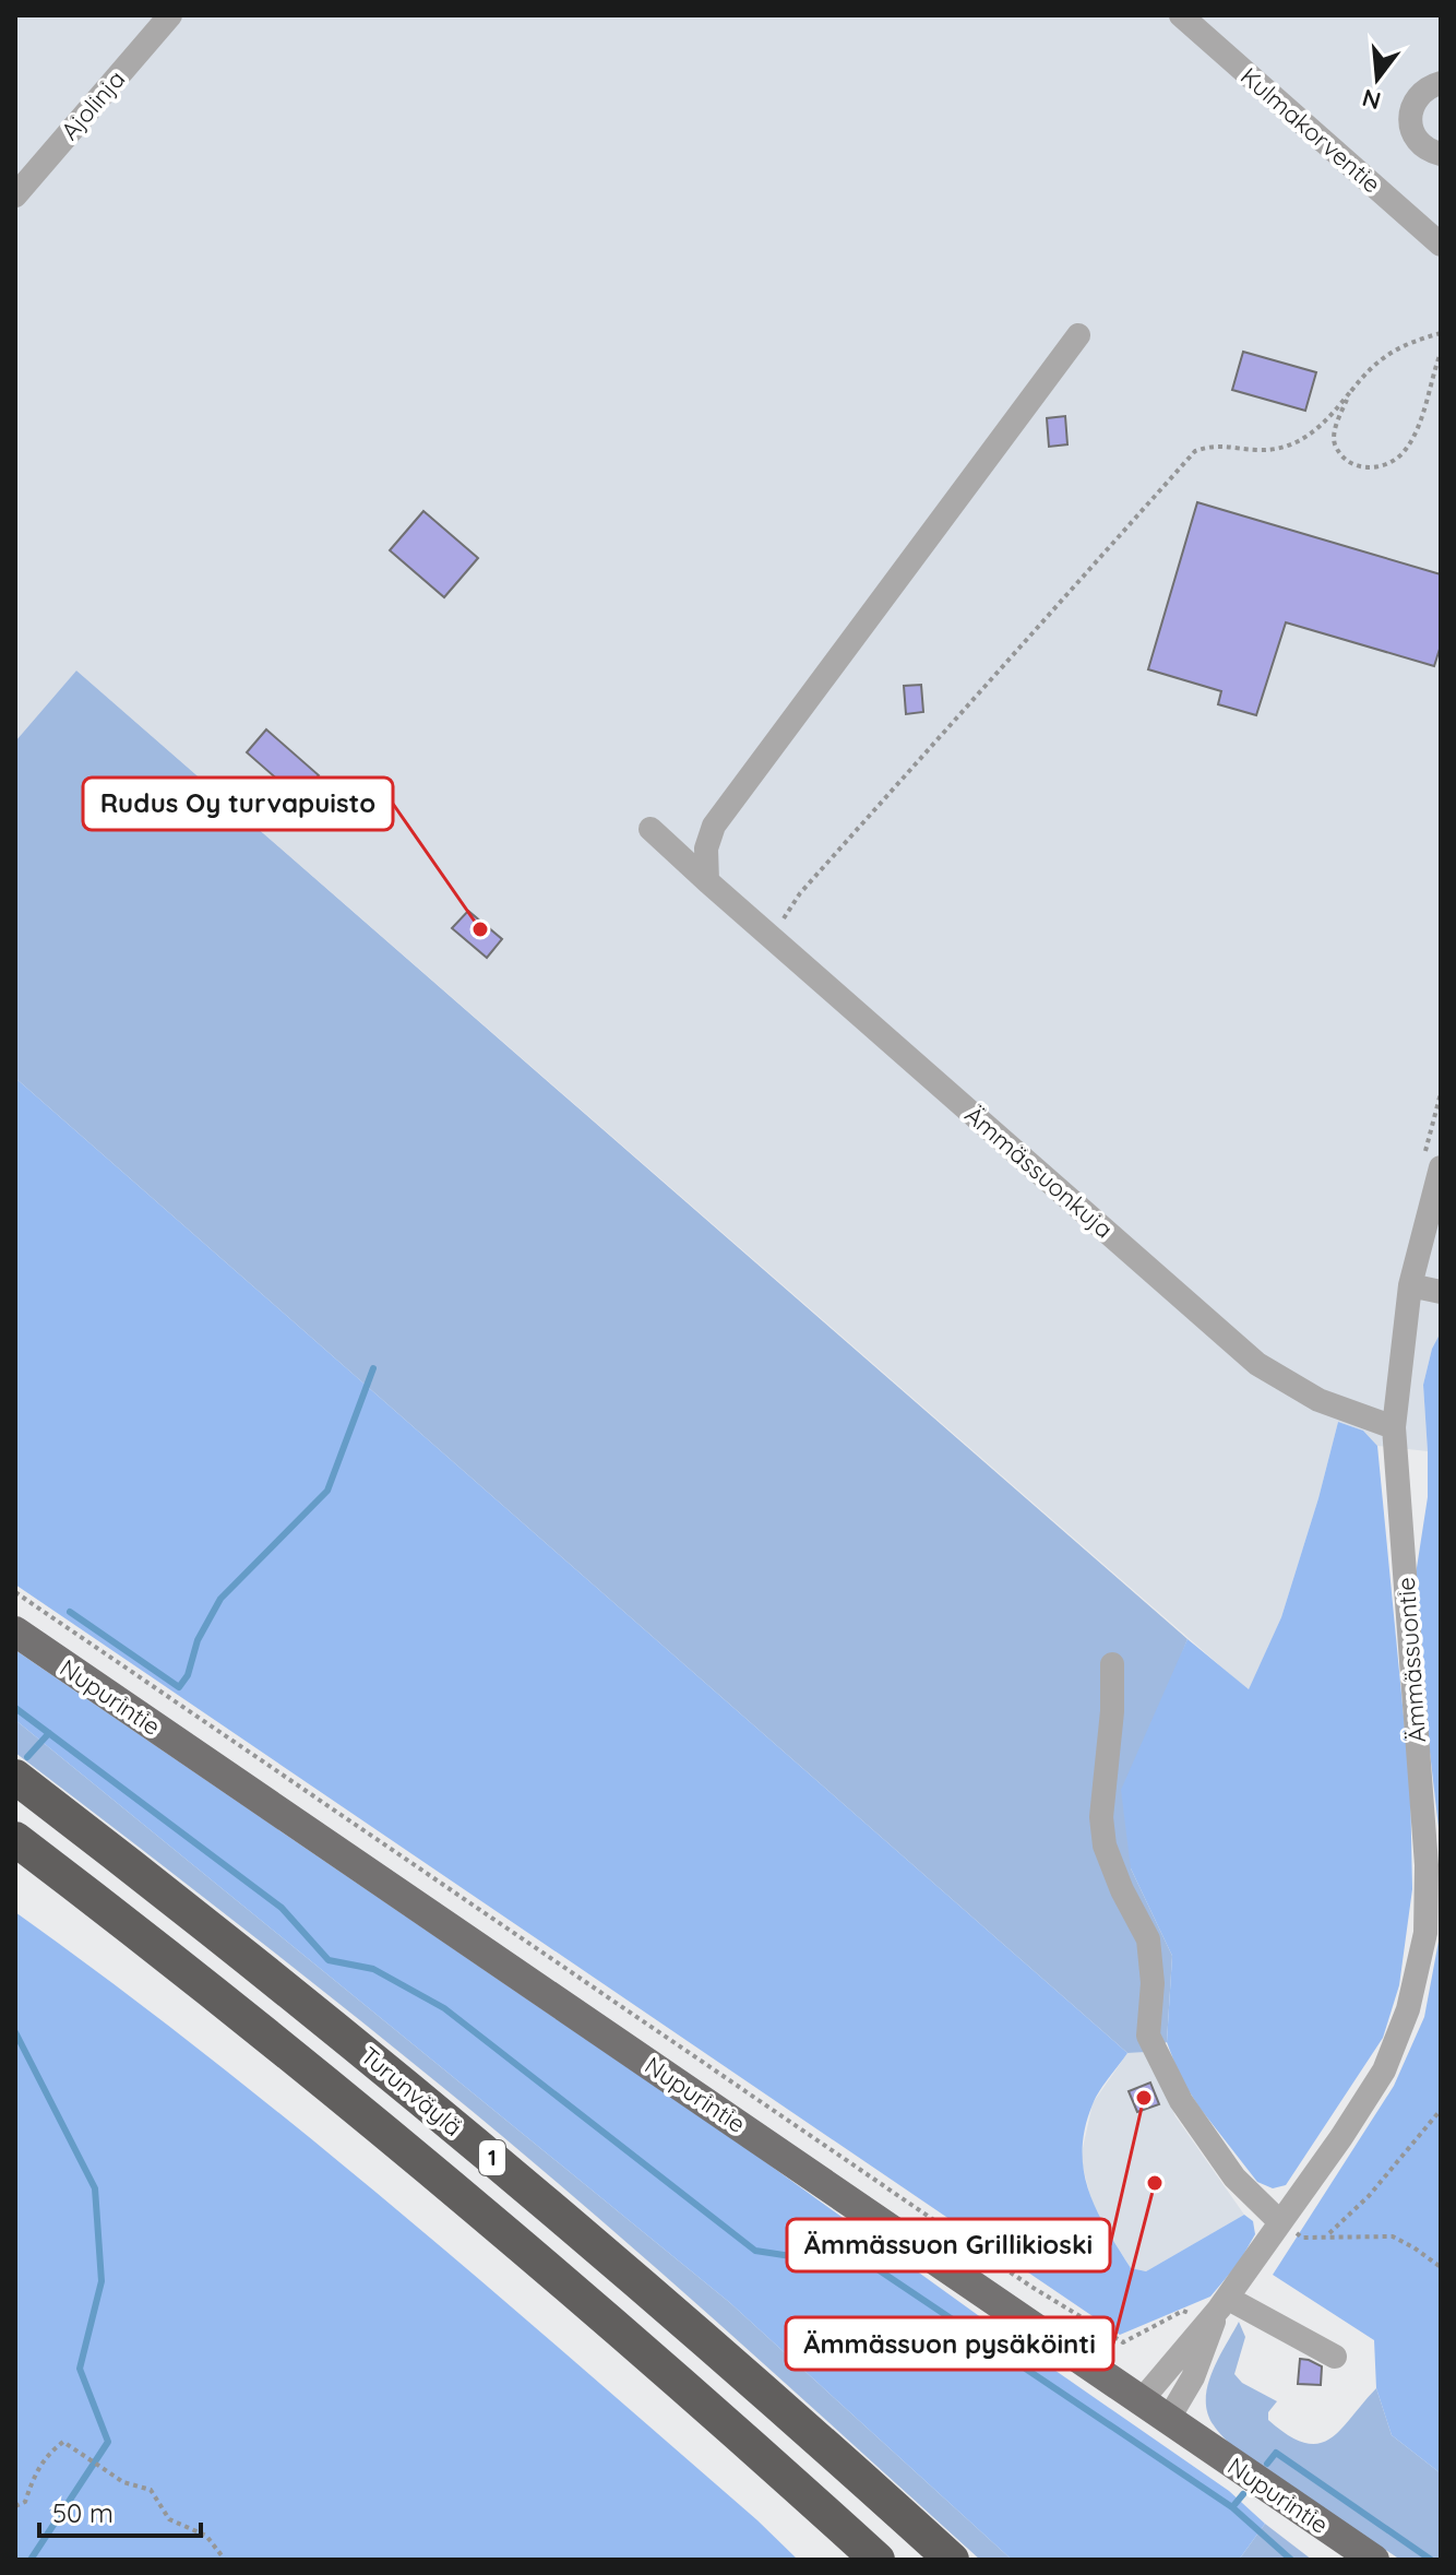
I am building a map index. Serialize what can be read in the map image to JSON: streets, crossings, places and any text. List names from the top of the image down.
{
  "streets": {
    "highway": ["Turunväylä", "1"],
    "main road": ["Nupurintie"],
    "street": [
      "Ajolinja",
      "Kulmakorventie",
      "Ämmässuonkuja",
      "Ämmässuontie"
    ]
  },
  "crossings": [
    ["Ämmässuonkuja", "Ämmässuontie"],
    ["Ämmässuontie", "Nupurintie"]
  ],
  "places": ["Rudus Oy turvapuisto", "Ämmässuon Grillikioski", "Ämmässuon pysäköinti"],
  "scale_bar": "50 m",
  "north": "bottom"
}
